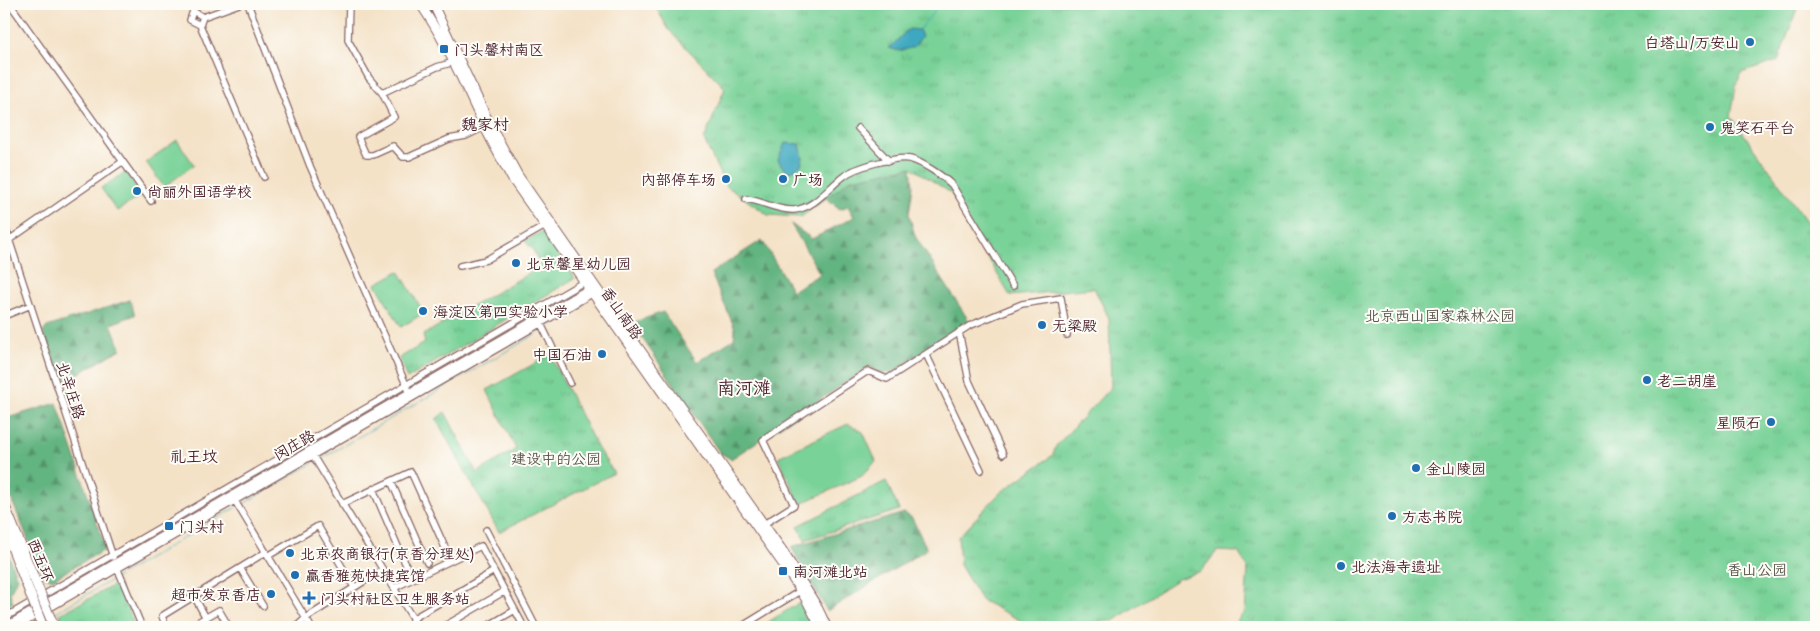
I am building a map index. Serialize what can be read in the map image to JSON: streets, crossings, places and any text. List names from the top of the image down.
{
  "streets": {
    "highway": ["西五环"],
    "main road": ["香山南路", "闵庄路"],
    "street": ["北辛庄路"]
  },
  "crossings": [
    ["香山南路", "闵庄路"],
    ["北辛庄路", "闵庄路"]
  ],
  "districts": ["魏家村", "南河滩", "礼王坟"],
  "parks": ["北京西山国家森林公园", "建设中的公园", "香山公园"],
  "places": {
    "other": [
      "白塔山/万安山",
      "鬼笑石平台",
      "内部停车场",
      "广场",
      "尚丽外国语学校",
      "北京馨星幼儿园",
      "海淀区第四实验小学",
      "无梁殿",
      "中国石油",
      "老二胡崖",
      "星陨石",
      "金山陵园",
      "方志书院",
      "北京农商银行(京香分理处)",
      "北法海寺遗址",
      "赢香雅苑快捷宾馆",
      "超市发京香店"
    ],
    "transit": ["门头馨村南区", "门头村", "南河滩北站"],
    "health": ["门头村社区卫生服务站"]
  }
}
